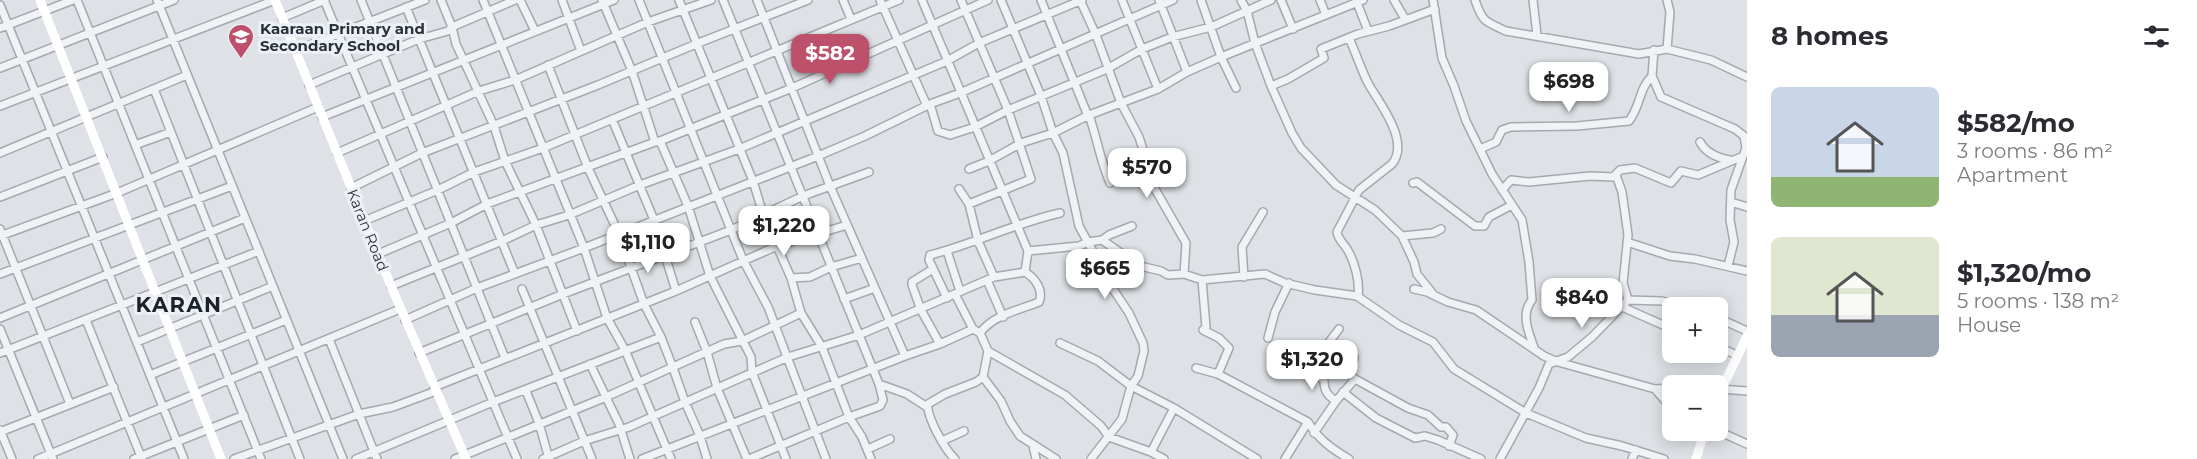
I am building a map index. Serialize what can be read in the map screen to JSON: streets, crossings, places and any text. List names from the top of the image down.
{
  "streets": {
    "street": ["Karan Road"]
  },
  "districts": ["KARAN"],
  "places": {
    "school or university": ["Kaaraan Primary and Secondary School"]
  },
  "page": {
    "heading": "8 homes",
    "price": [
      "$582",
      "$698",
      "$570",
      "$1,220",
      "$1,110",
      "$665",
      "$840",
      "$1,320"
    ],
    "list": [
      {
        "name": "$582/mo",
        "note": "3 rooms · 86 m² · Apartment"
      },
      {
        "name": "$1,320/mo",
        "note": "5 rooms · 138 m² · House"
      }
    ],
    "map_buttons": ["+", "−"]
  }
}
